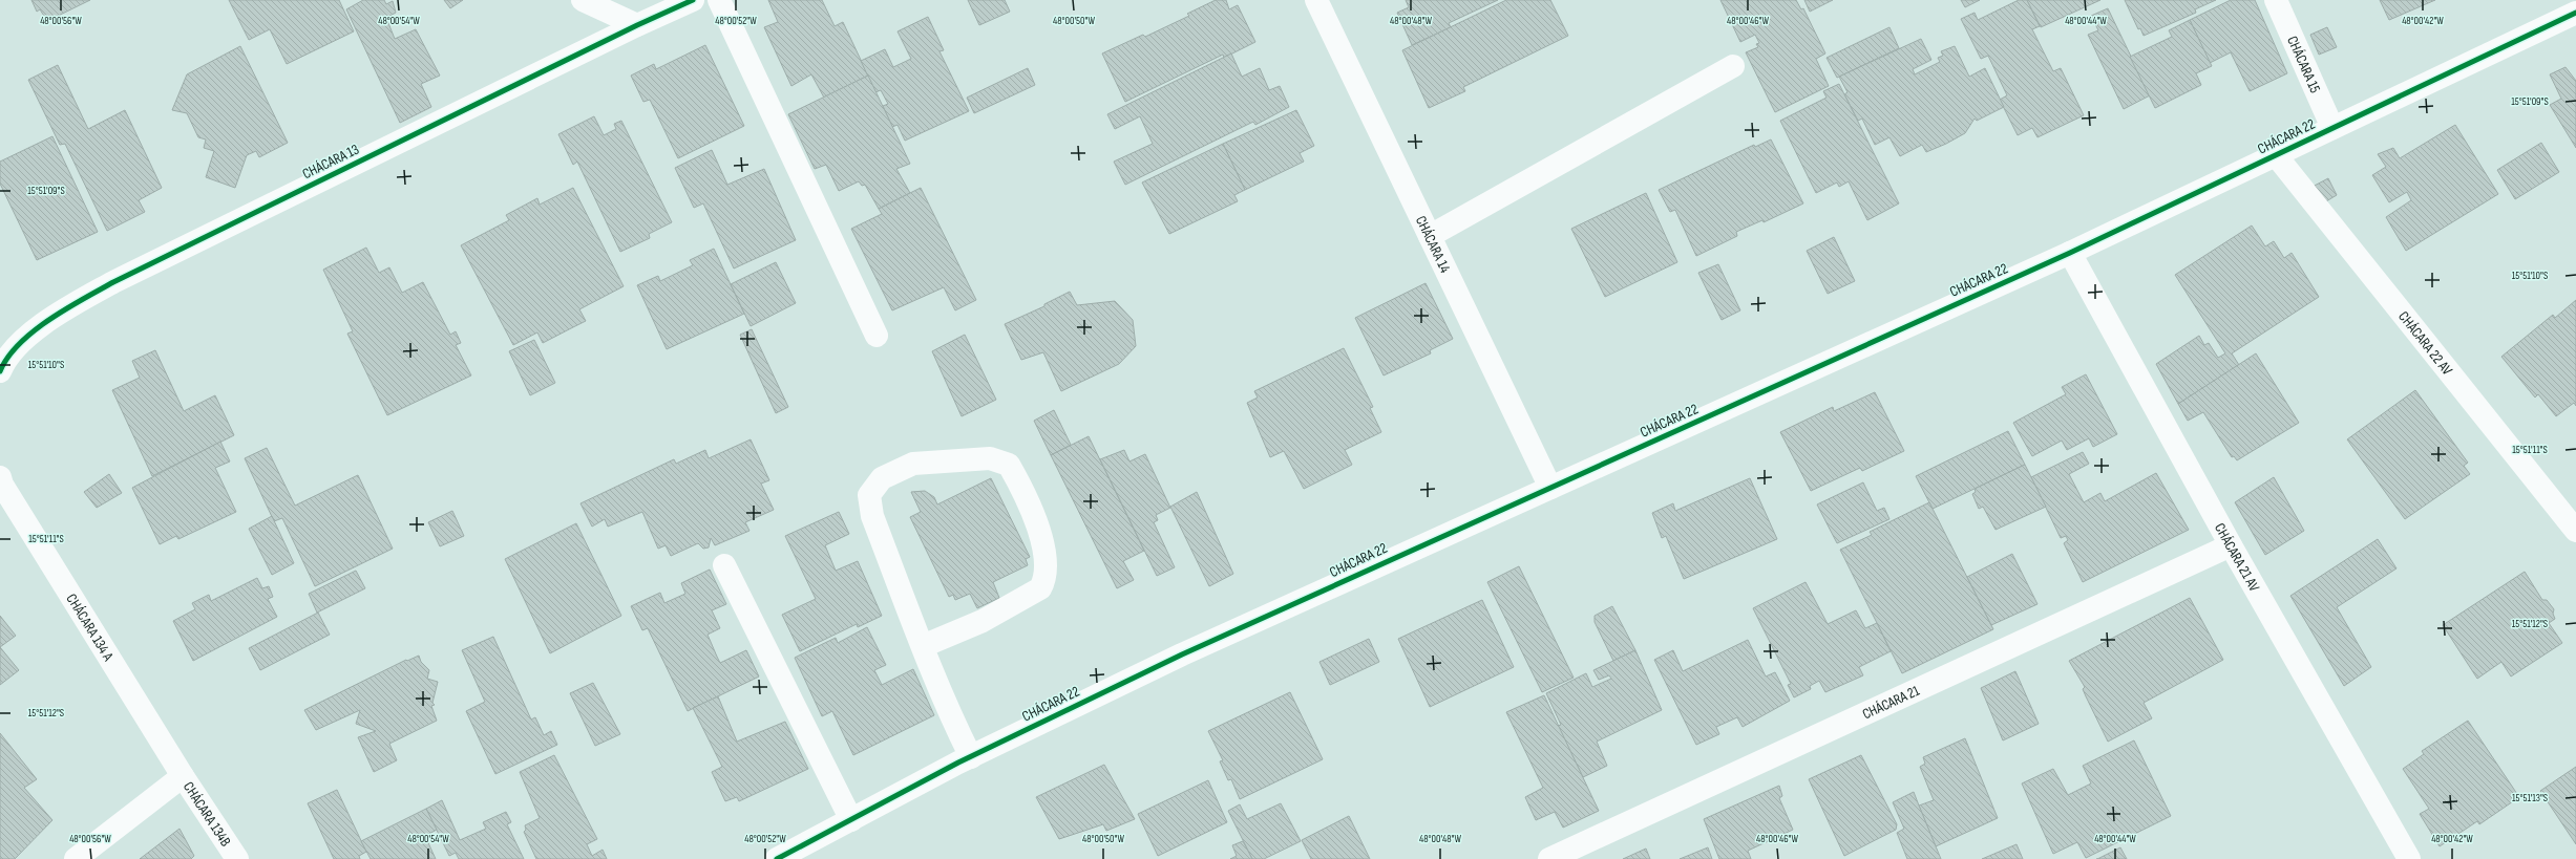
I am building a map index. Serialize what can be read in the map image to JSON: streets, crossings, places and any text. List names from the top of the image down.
{
  "streets": {
    "street": [
      "CHÁCARA 15",
      "CHÁCARA 22",
      "CHÁCARA 13",
      "CHÁCARA 14",
      "CHÁCARA 22 AV",
      "CHÁCARA 21 AV",
      "CHÁCARA 134 A",
      "CHÁCARA 21",
      "CHÁCARA 134B"
    ]
  },
  "crossings": [
    ["CHÁCARA 15", "CHÁCARA 22"],
    ["CHÁCARA 22", "CHÁCARA 14"],
    ["CHÁCARA 22", "CHÁCARA 22 AV"],
    ["CHÁCARA 22", "CHÁCARA 21 AV"],
    ["CHÁCARA 21 AV", "CHÁCARA 21"],
    ["CHÁCARA 134 A", "CHÁCARA 134B"]
  ],
  "coordinates": [
    "48°00'56\"W",
    "48°00'54\"W",
    "48°00'52\"W",
    "48°00'50\"W",
    "48°00'48\"W",
    "48°00'46\"W",
    "48°00'44\"W",
    "48°00'42\"W",
    "15°51'09\"S",
    "15°51'10\"S",
    "15°51'11\"S",
    "15°51'12\"S",
    "15°51'13\"S"
  ]
}
